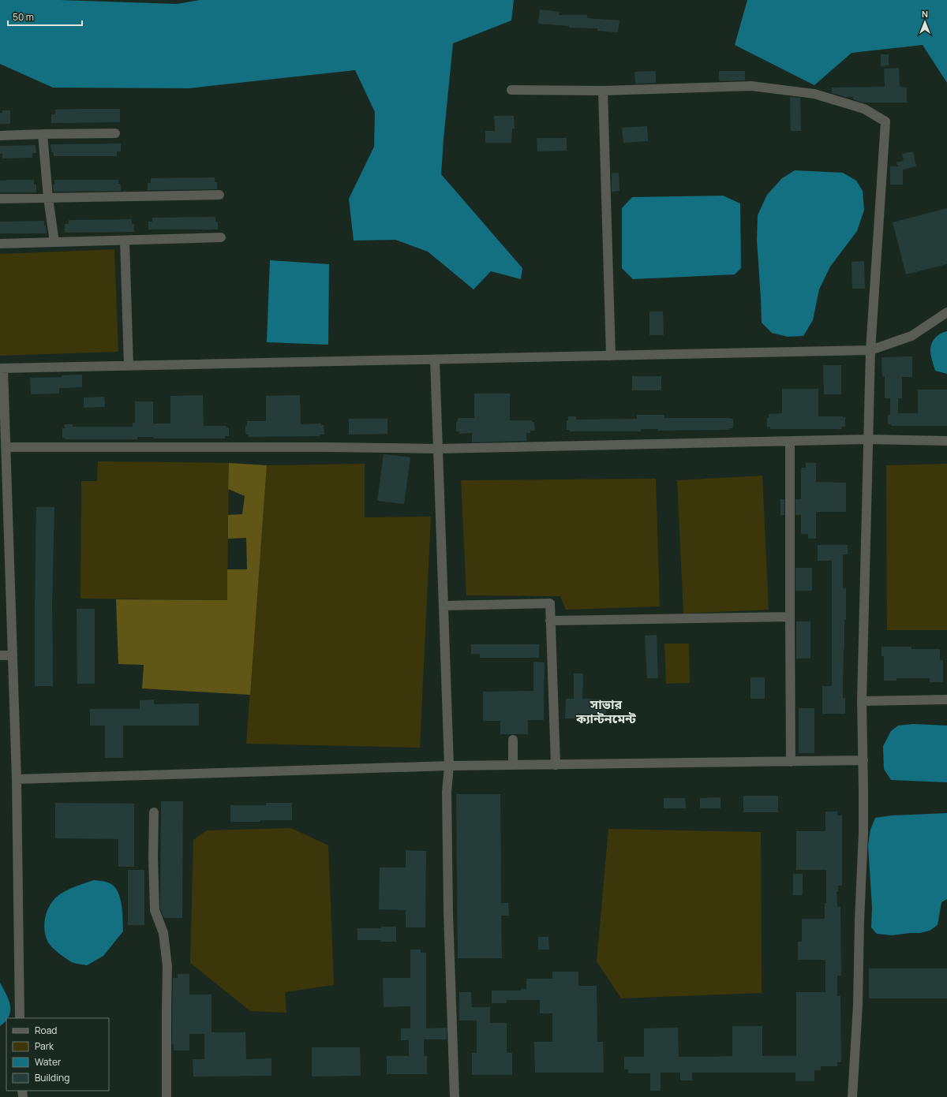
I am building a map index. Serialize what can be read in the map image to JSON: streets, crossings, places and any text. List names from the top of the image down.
{
  "districts": ["সাভার ক্যান্টনমেন্ট"],
  "legend": [
    "Road",
    "Park",
    "Water",
    "Building"
  ],
  "scale_bar": "50 m",
  "north": "top"
}
